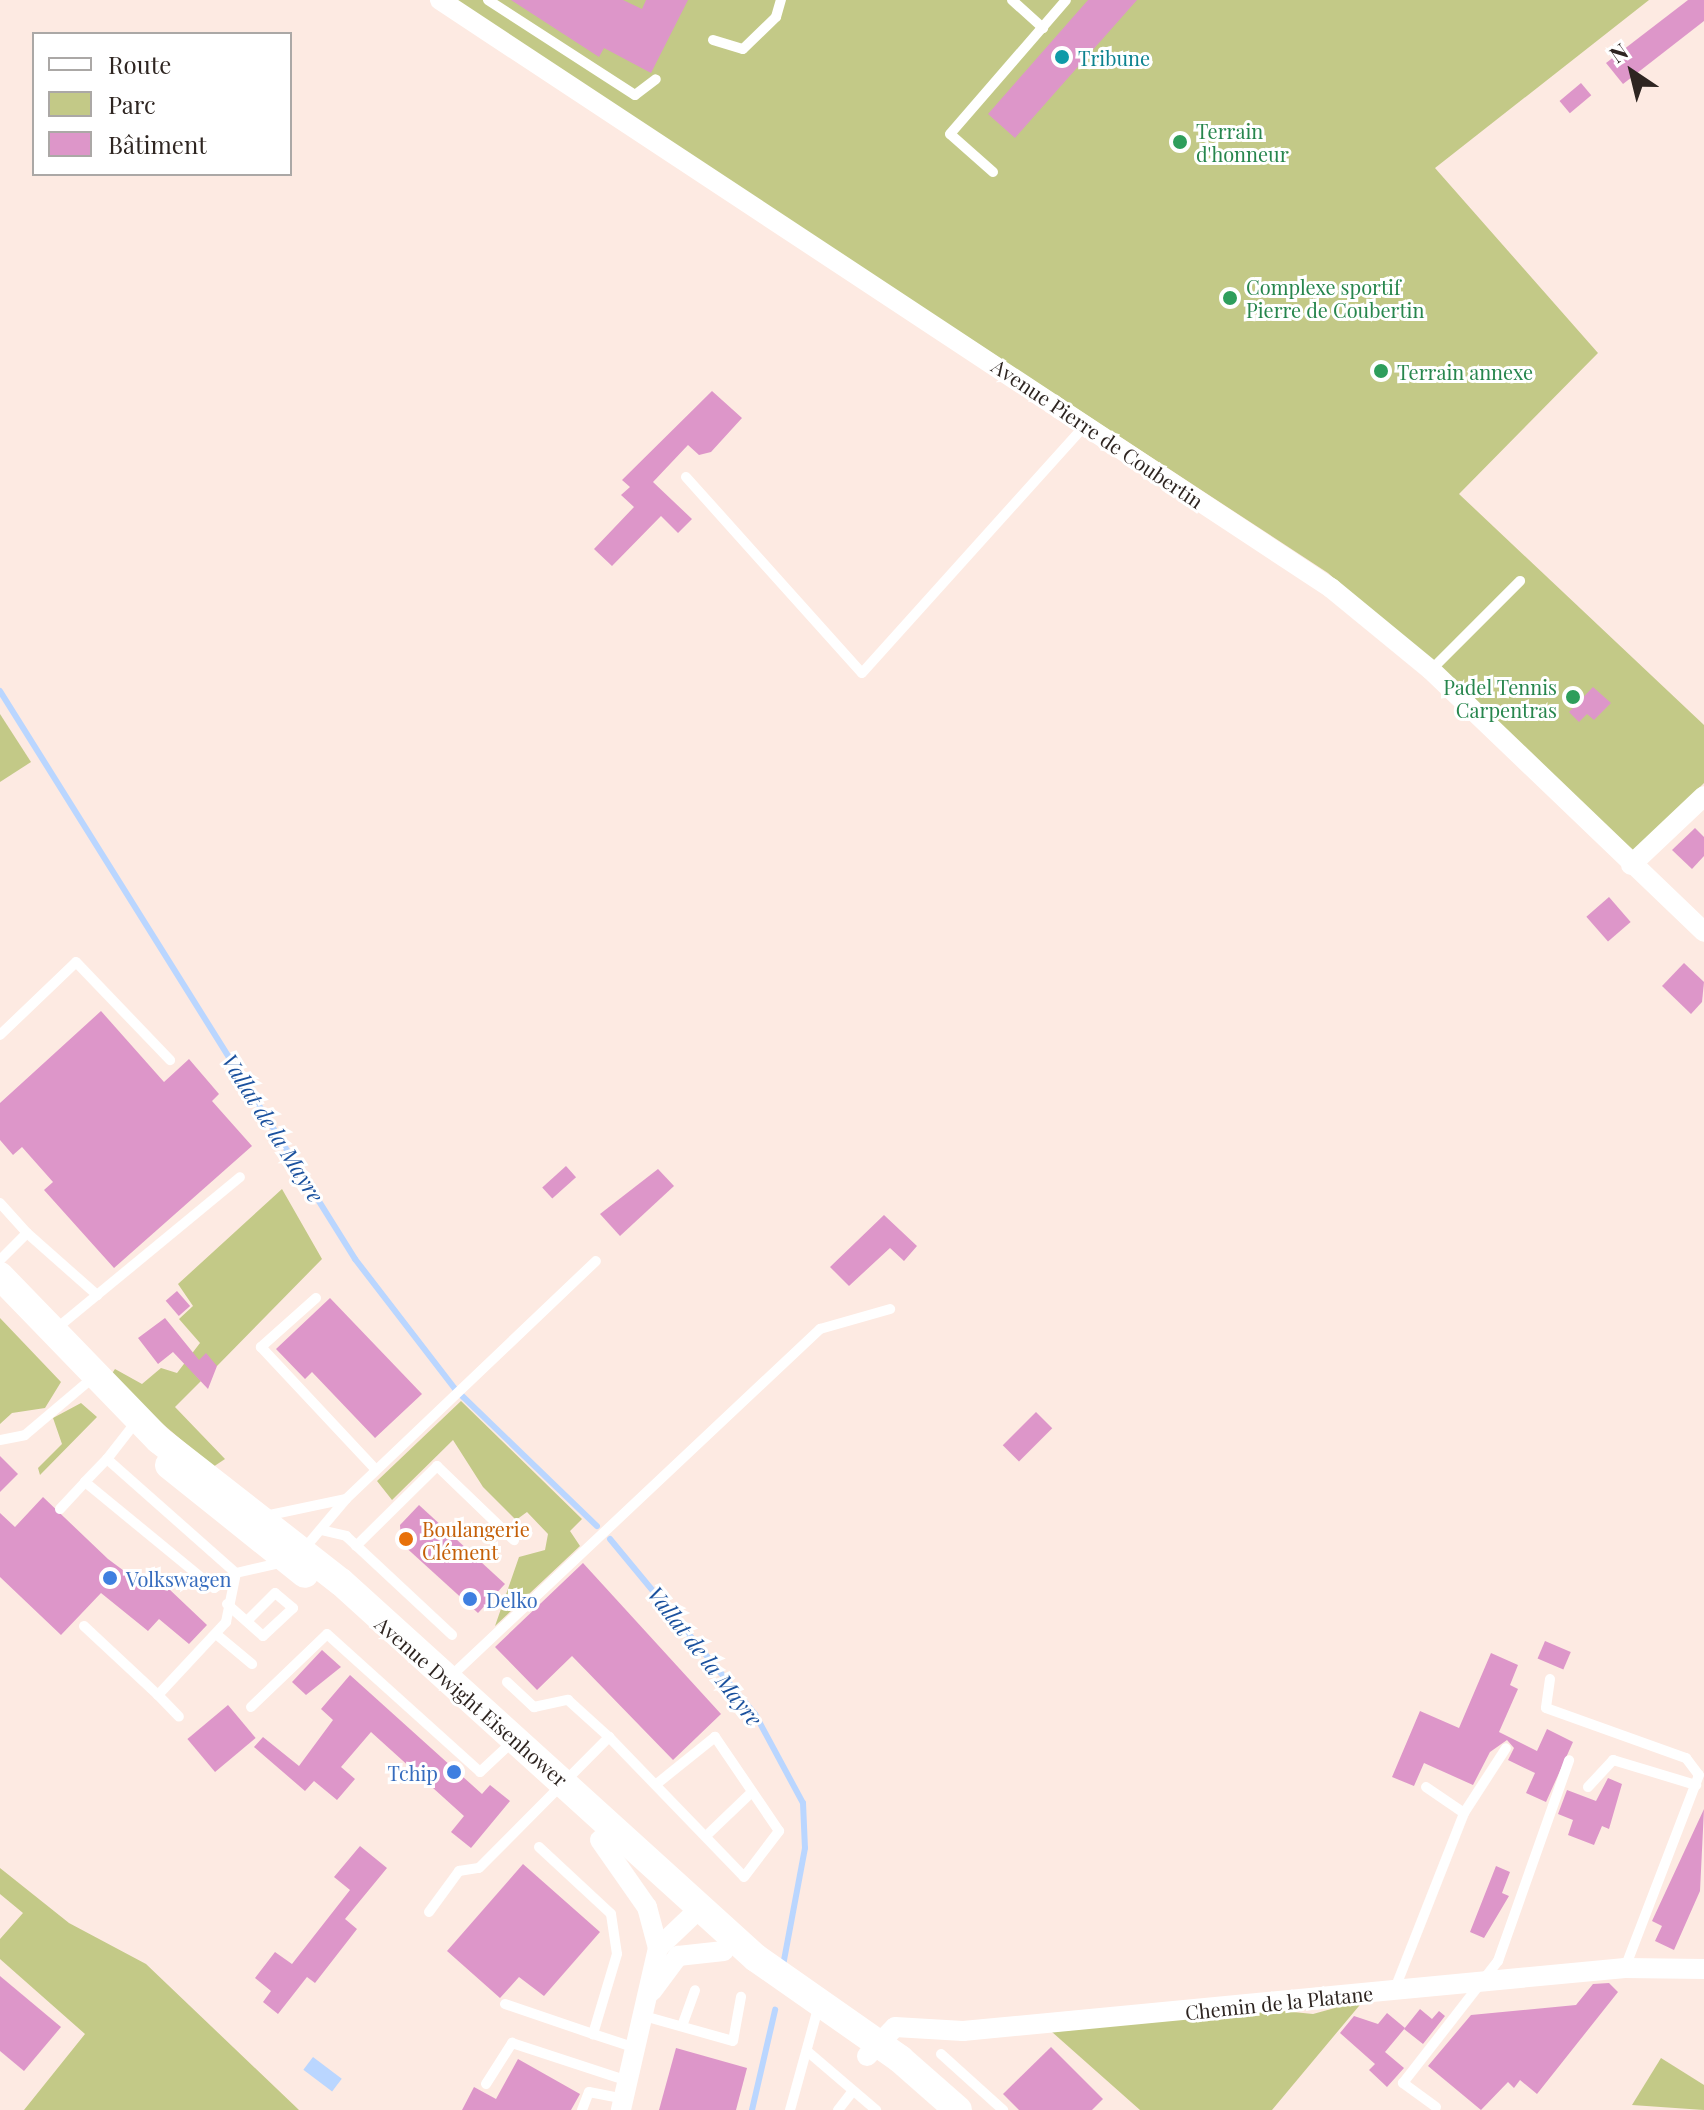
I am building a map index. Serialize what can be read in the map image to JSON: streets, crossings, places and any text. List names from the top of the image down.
{
  "streets": {
    "main road": ["Avenue Dwight Eisenhower"],
    "street": ["Avenue Pierre de Coubertin", "Chemin de la Platane"]
  },
  "crossings": [
    ["Avenue Dwight Eisenhower", "Chemin de la Platane"]
  ],
  "water": ["Vallat de la Mayre"],
  "places": [
    "Tribune",
    "Terrain d'honneur",
    "Complexe sportif Pierre de Coubertin",
    "Terrain annexe",
    "Padel Tennis Carpentras",
    "Boulangerie Clément",
    "Volkswagen",
    "Delko",
    "Tchip"
  ],
  "legend": ["Route", "Parc", "Bâtiment"],
  "north": "top left"
}
